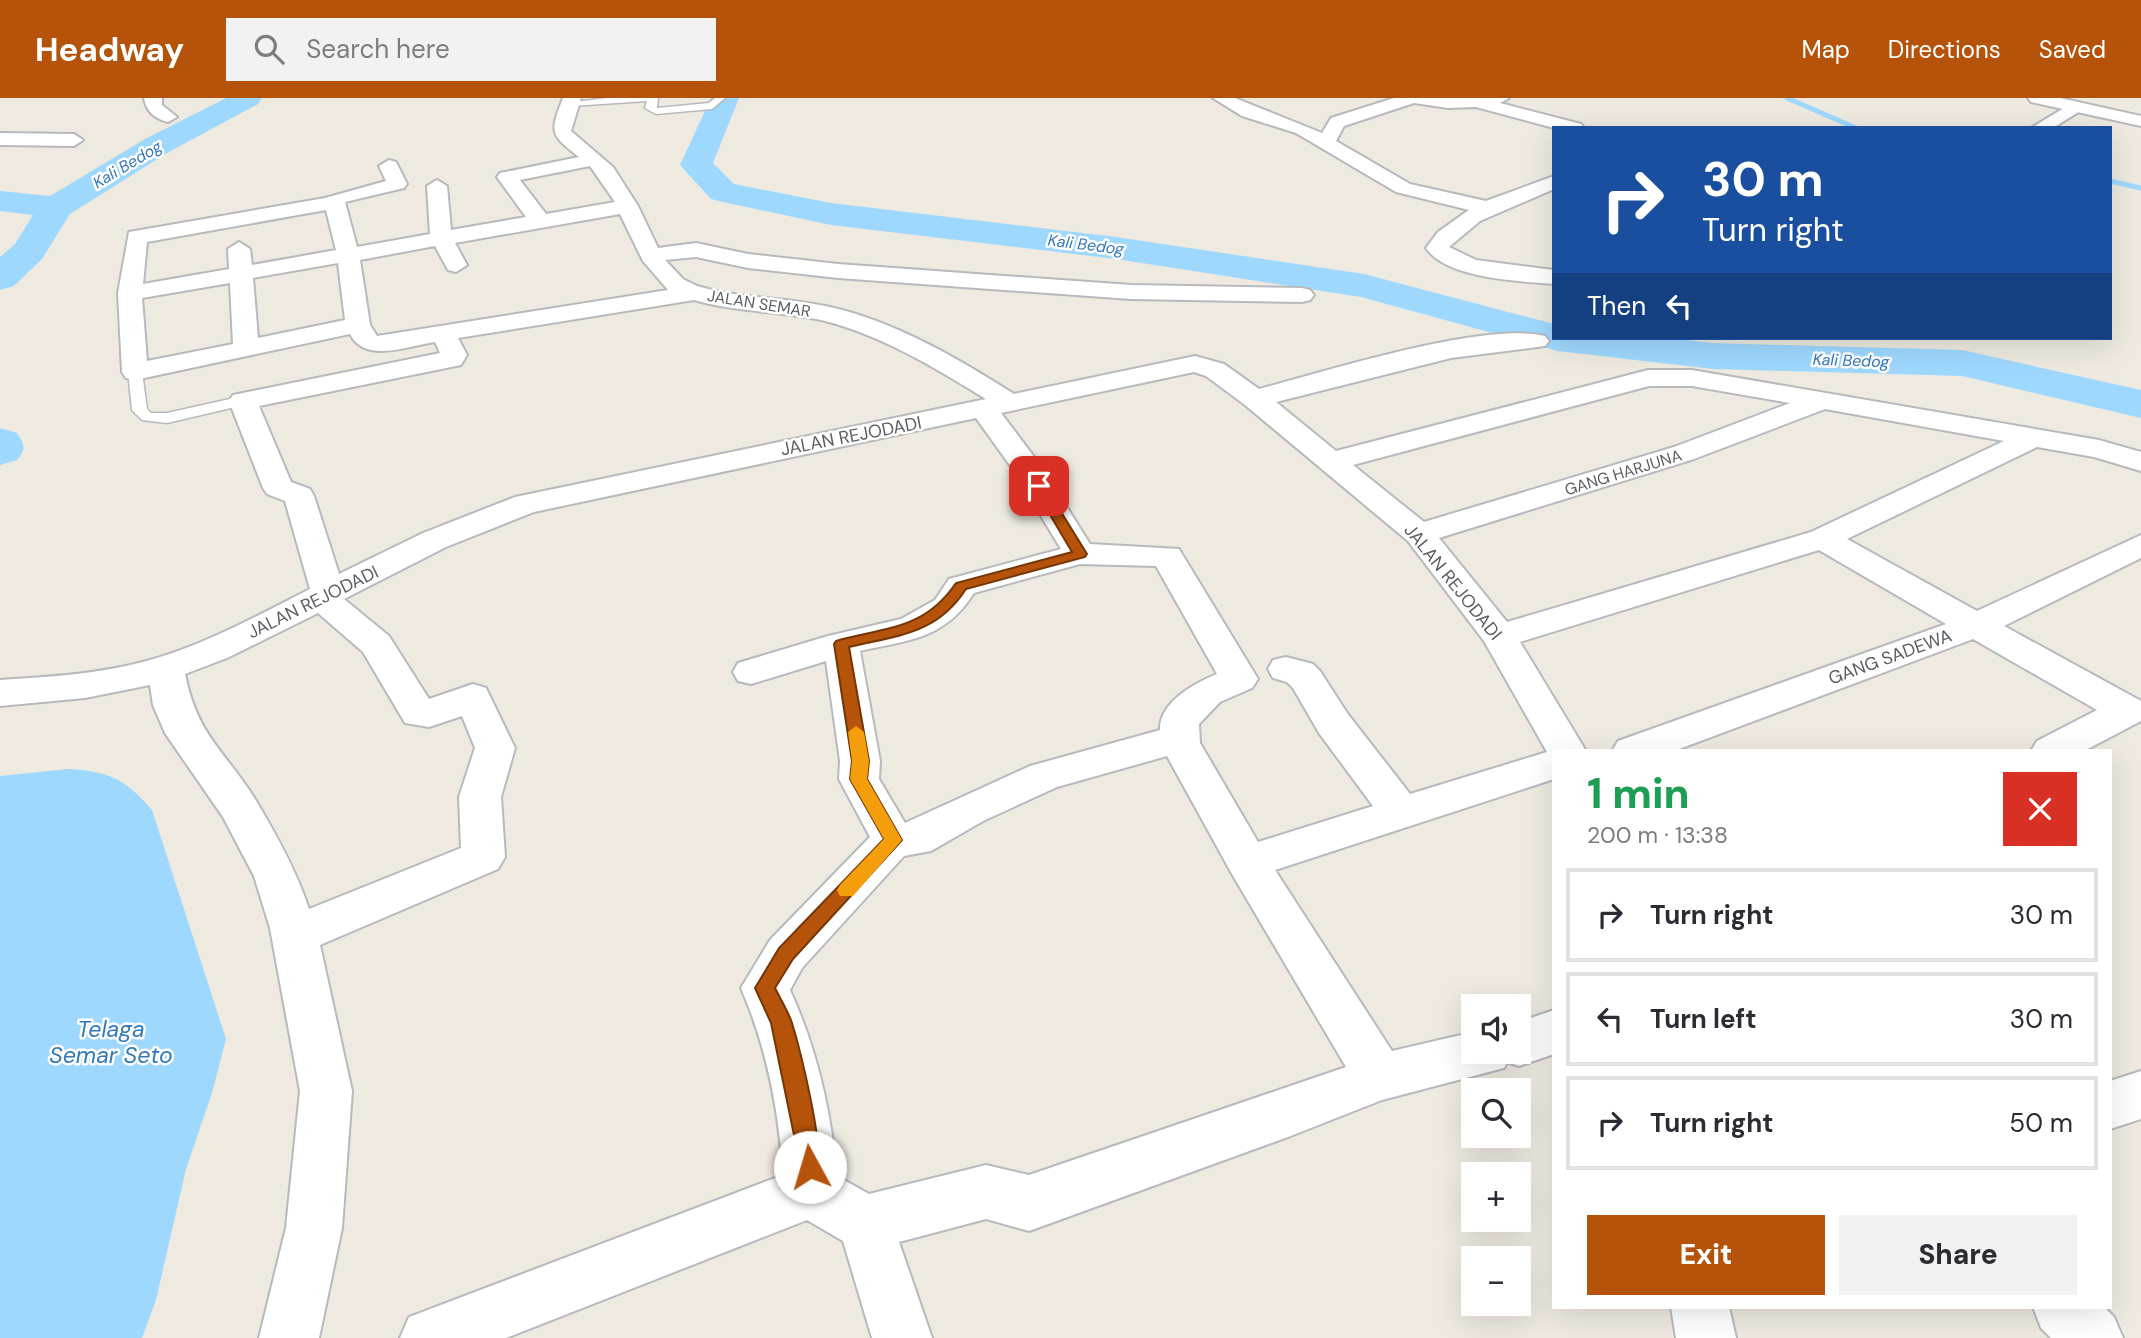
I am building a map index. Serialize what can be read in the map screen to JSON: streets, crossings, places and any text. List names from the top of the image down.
{
  "streets": {
    "street": [
      "JALAN SEMAR",
      "JALAN REJODADI",
      "GANG HARJUNA",
      "GANG SADEWA"
    ]
  },
  "crossings": [
    ["JALAN SEMAR", "JALAN REJODADI"],
    ["JALAN REJODADI", "GANG HARJUNA"]
  ],
  "water": ["Kali Bedog", "Telaga Semar Seto"],
  "page": {
    "header": "Headway",
    "search": "Search here",
    "nav": ["Map", "Directions", "Saved"],
    "turn": ["30 m", "Turn right"],
    "then": "Then",
    "heading": ["1 min", "200 m · 13:38"],
    "list": [
      {
        "name": "Turn right",
        "value": "30 m"
      },
      {
        "name": "Turn left",
        "value": "30 m"
      },
      {
        "name": "Turn right",
        "value": "50 m"
      }
    ],
    "map_buttons": ["+", "−"],
    "buttons": ["Exit", "Share"]
  }
}
